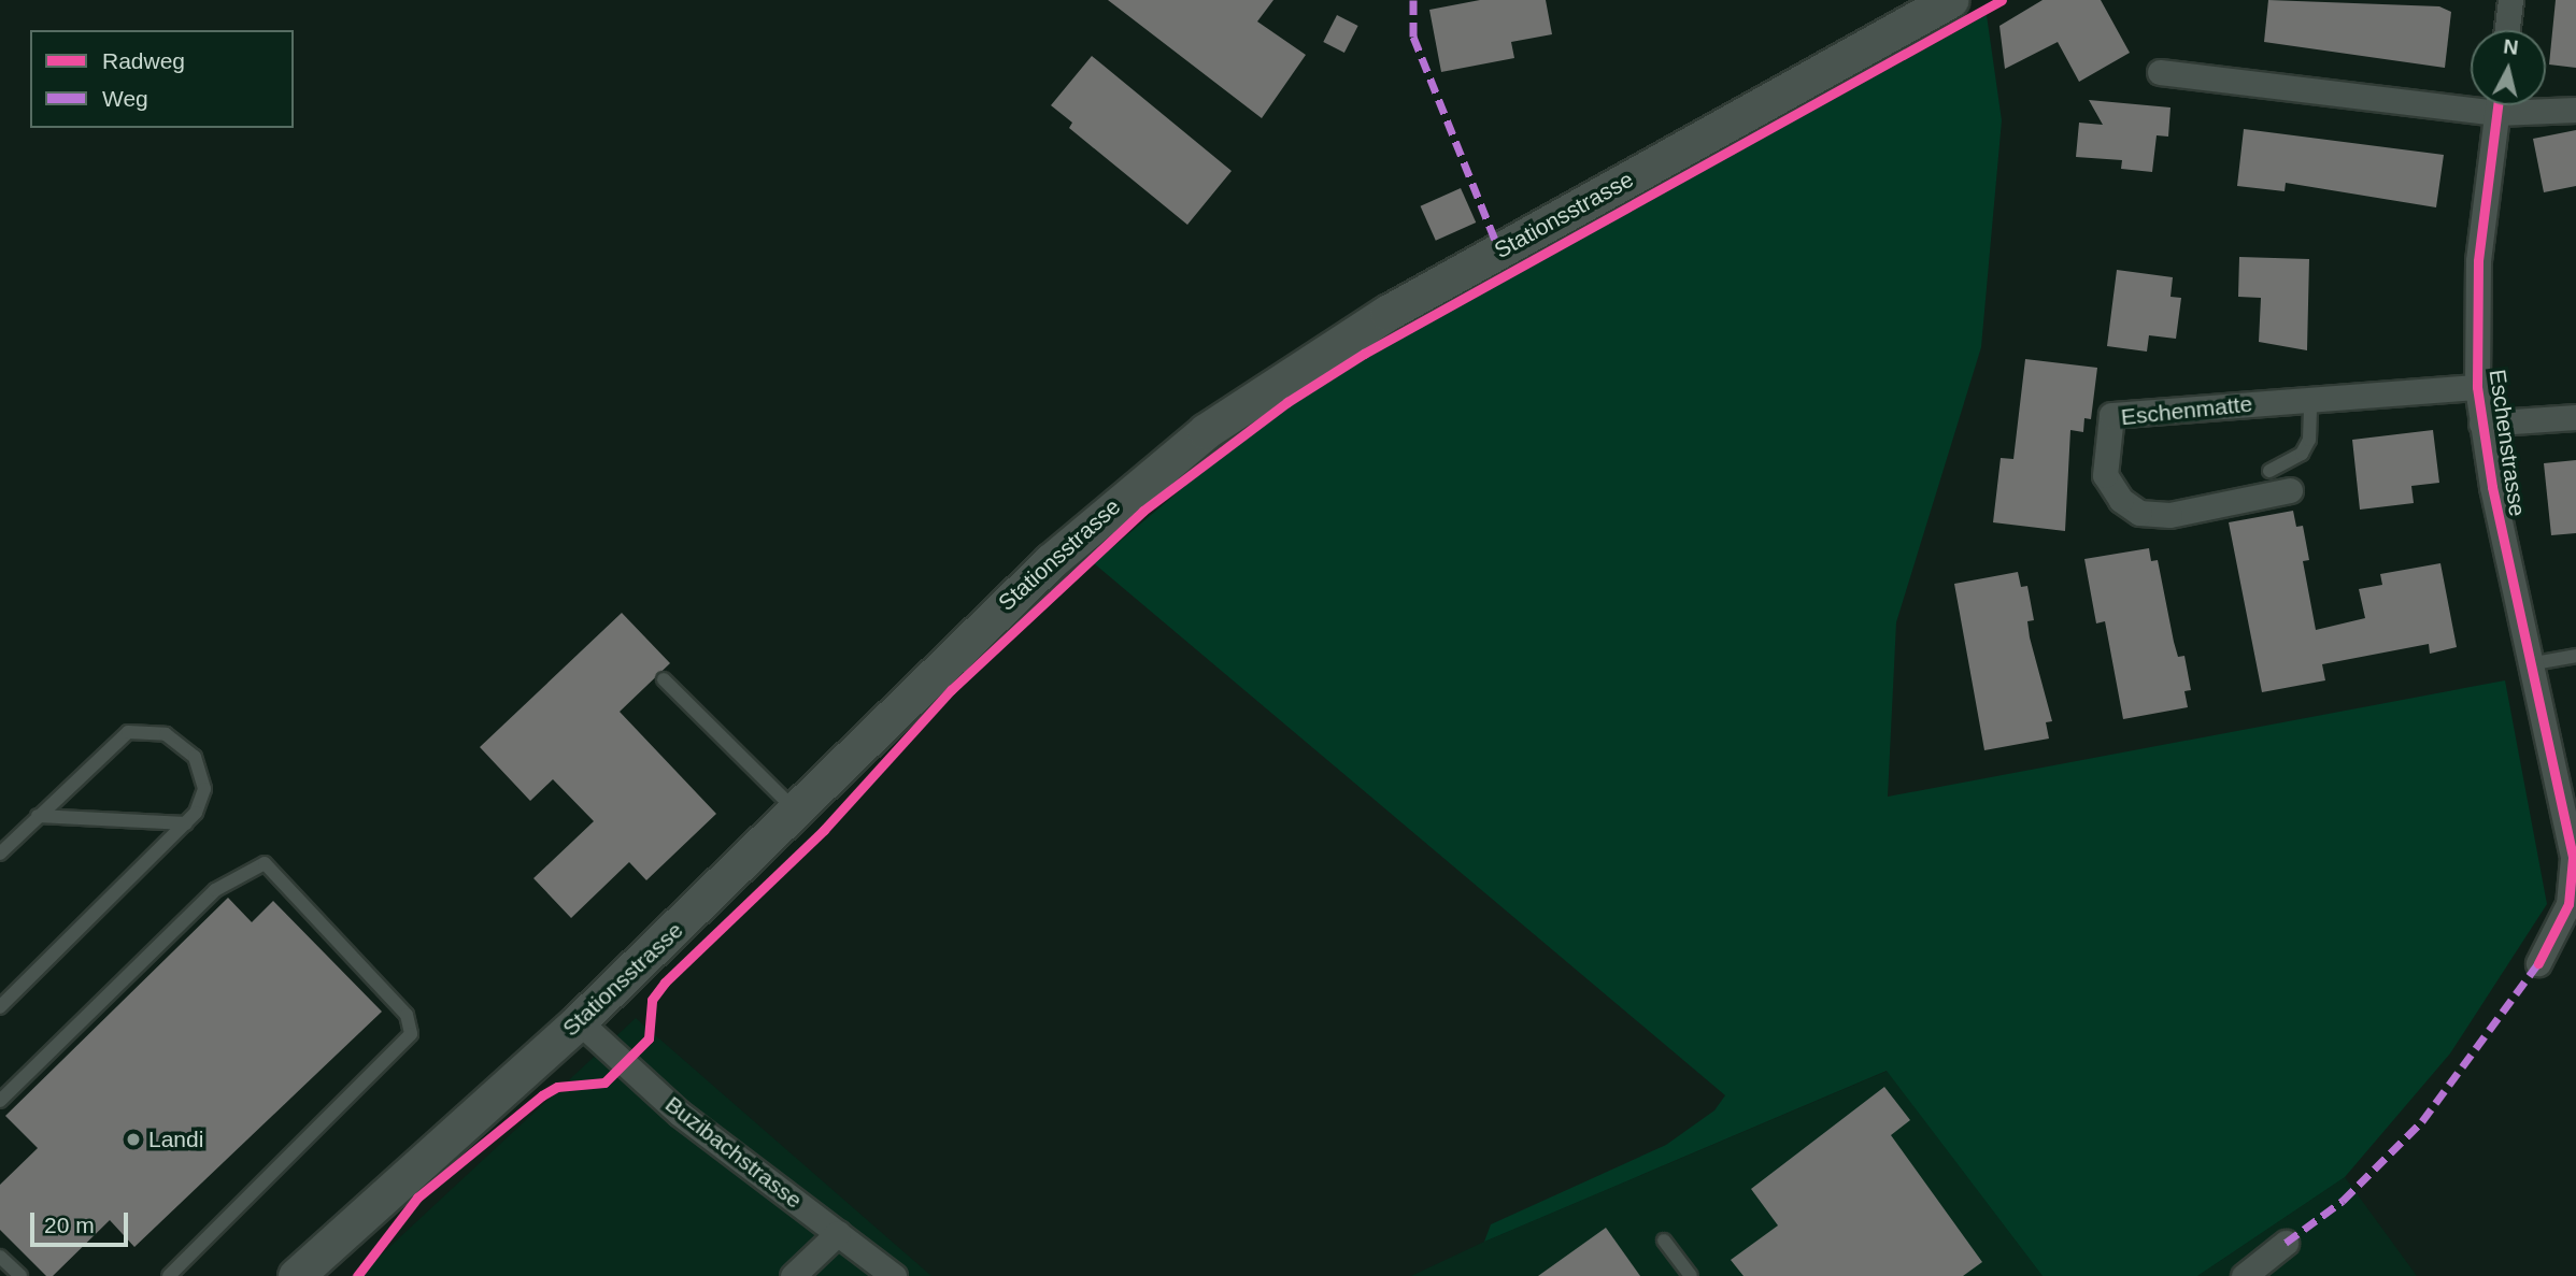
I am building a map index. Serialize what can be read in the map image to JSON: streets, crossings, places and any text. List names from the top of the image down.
{
  "streets": {
    "main road": ["Stationsstrasse"],
    "street": ["Eschenmatte", "Eschenstrasse", "Buzibachstrasse"]
  },
  "crossings": [
    ["Stationsstrasse", "Buzibachstrasse"],
    ["Eschenmatte", "Eschenstrasse"]
  ],
  "places": ["Landi"],
  "legend": ["Radweg", "Weg"],
  "scale_bar": "20 m",
  "north": "top"
}
